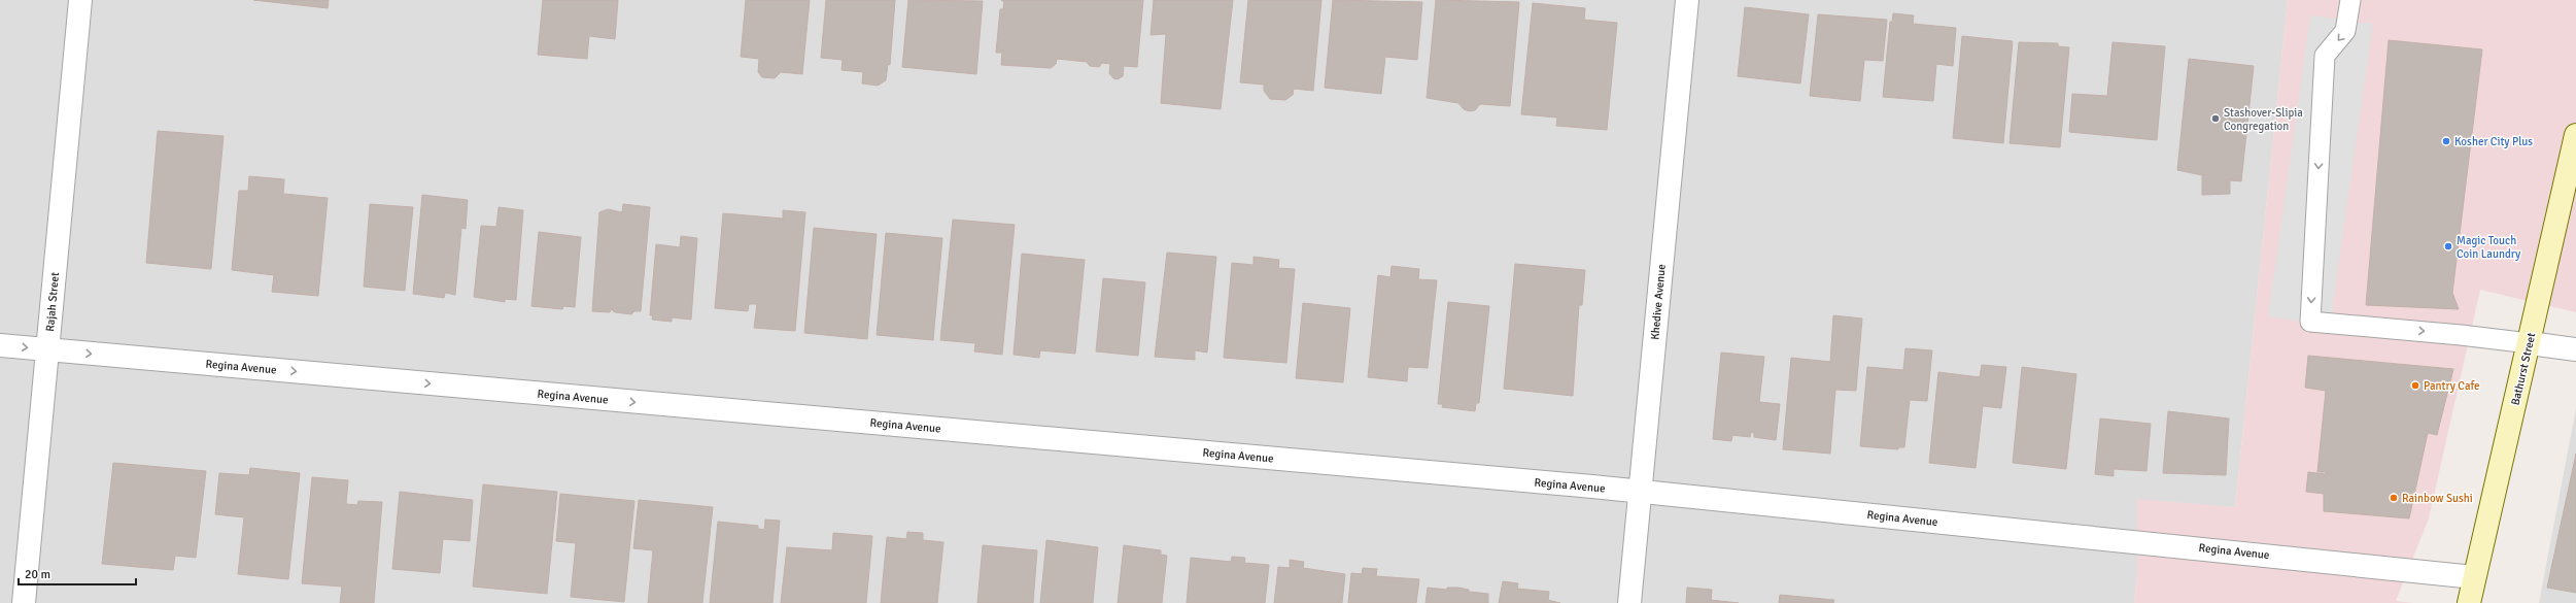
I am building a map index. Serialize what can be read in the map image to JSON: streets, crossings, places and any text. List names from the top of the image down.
{
  "streets": {
    "main road": ["Bathurst Street"],
    "street": ["Rajah Street", "Khedive Avenue", "Regina Avenue"]
  },
  "crossings": [
    ["Rajah Street", "Regina Avenue"],
    ["Khedive Avenue", "Regina Avenue"],
    ["Regina Avenue", "Bathurst Street"]
  ],
  "one_way": ["Regina Avenue"],
  "places": [
    "Stashover-Slipia Congregation",
    "Kosher City Plus",
    "Magic Touch Coin Laundry",
    "Pantry Cafe",
    "Rainbow Sushi"
  ],
  "scale_bar": "20 m"
}
